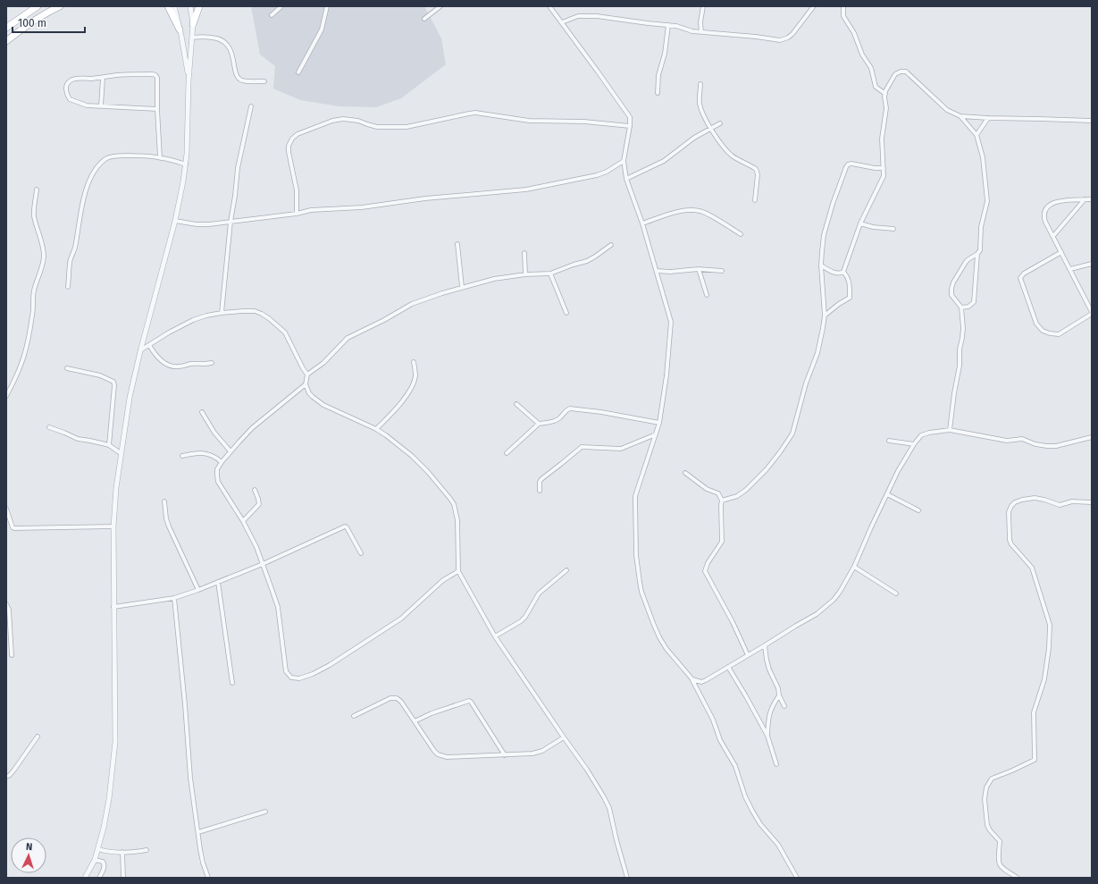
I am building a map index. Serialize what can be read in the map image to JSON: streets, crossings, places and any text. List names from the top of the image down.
{
  "scale_bar": "100 m",
  "north": "top"
}
